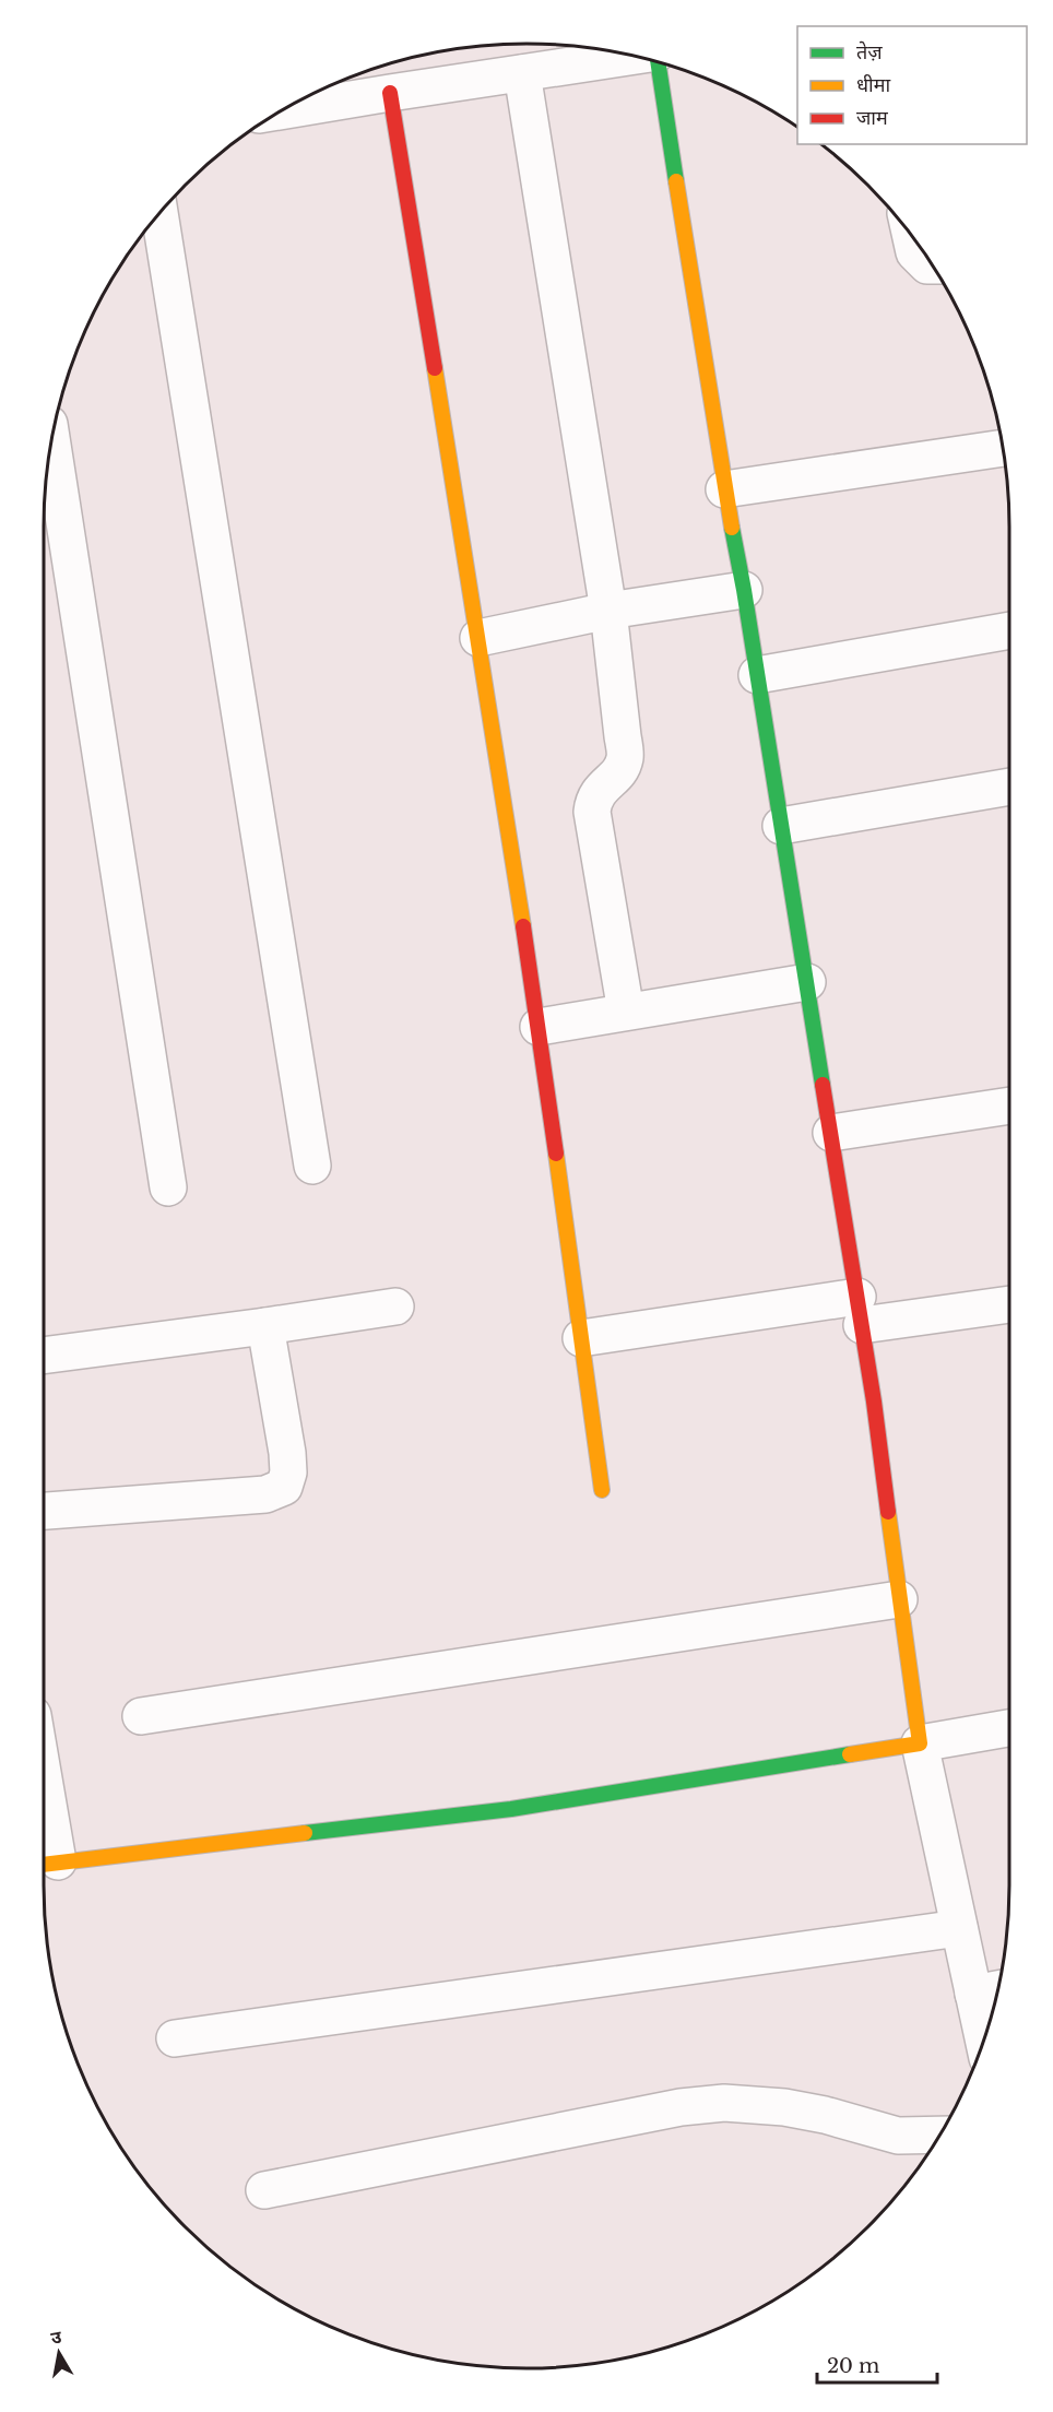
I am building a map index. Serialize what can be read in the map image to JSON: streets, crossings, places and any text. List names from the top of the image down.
{
  "legend": ["तेज़", "धीमा", "जाम"],
  "scale_bar": "20 m",
  "north": "top"
}
